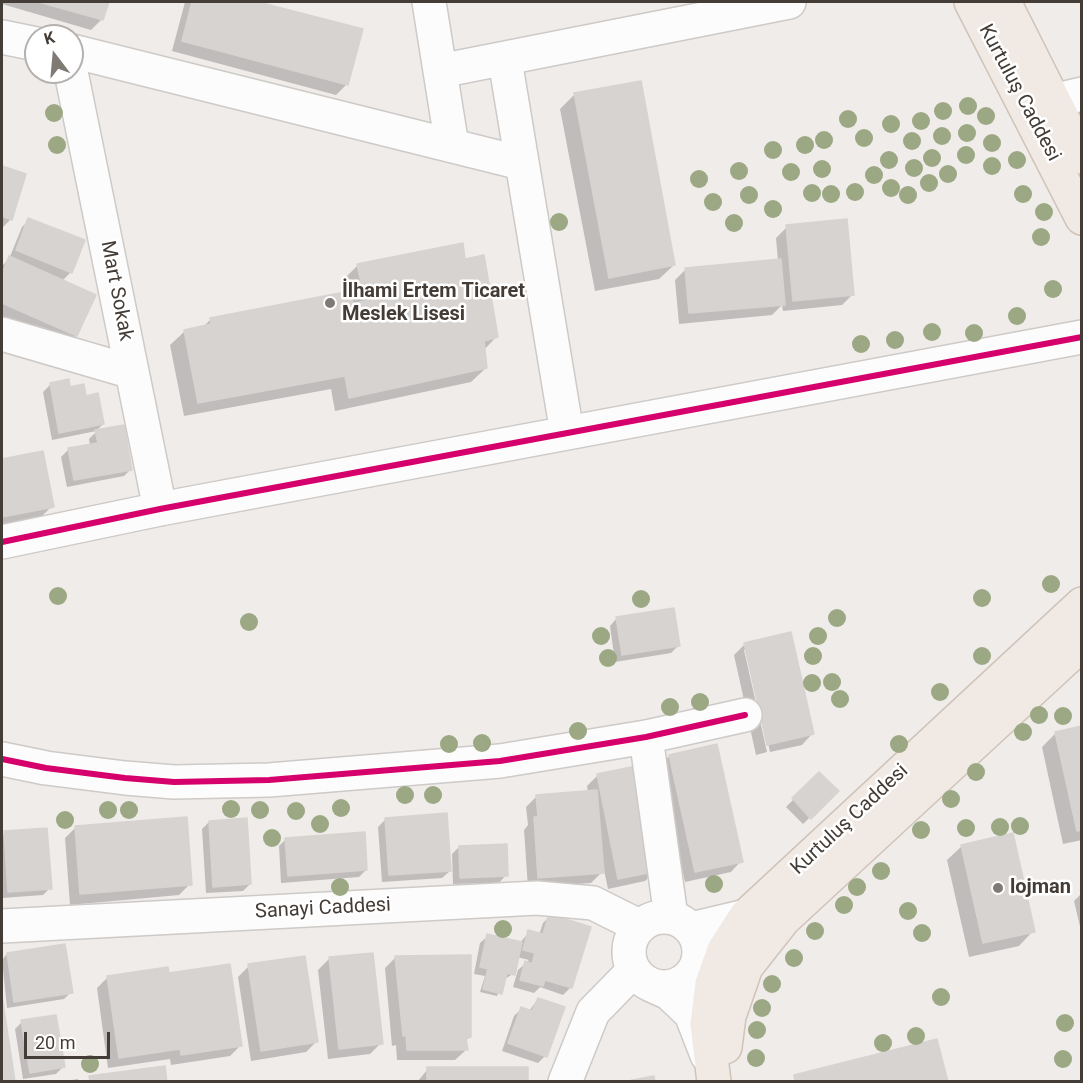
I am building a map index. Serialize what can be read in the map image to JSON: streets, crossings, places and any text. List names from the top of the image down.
{
  "streets": {
    "main road": ["Kurtuluş Caddesi"],
    "street": ["Mart Sokak", "Sanayi Caddesi"]
  },
  "places": ["İlhami Ertem Ticaret Meslek Lisesi", "lojman"],
  "scale_bar": "20 m",
  "north": "top"
}
